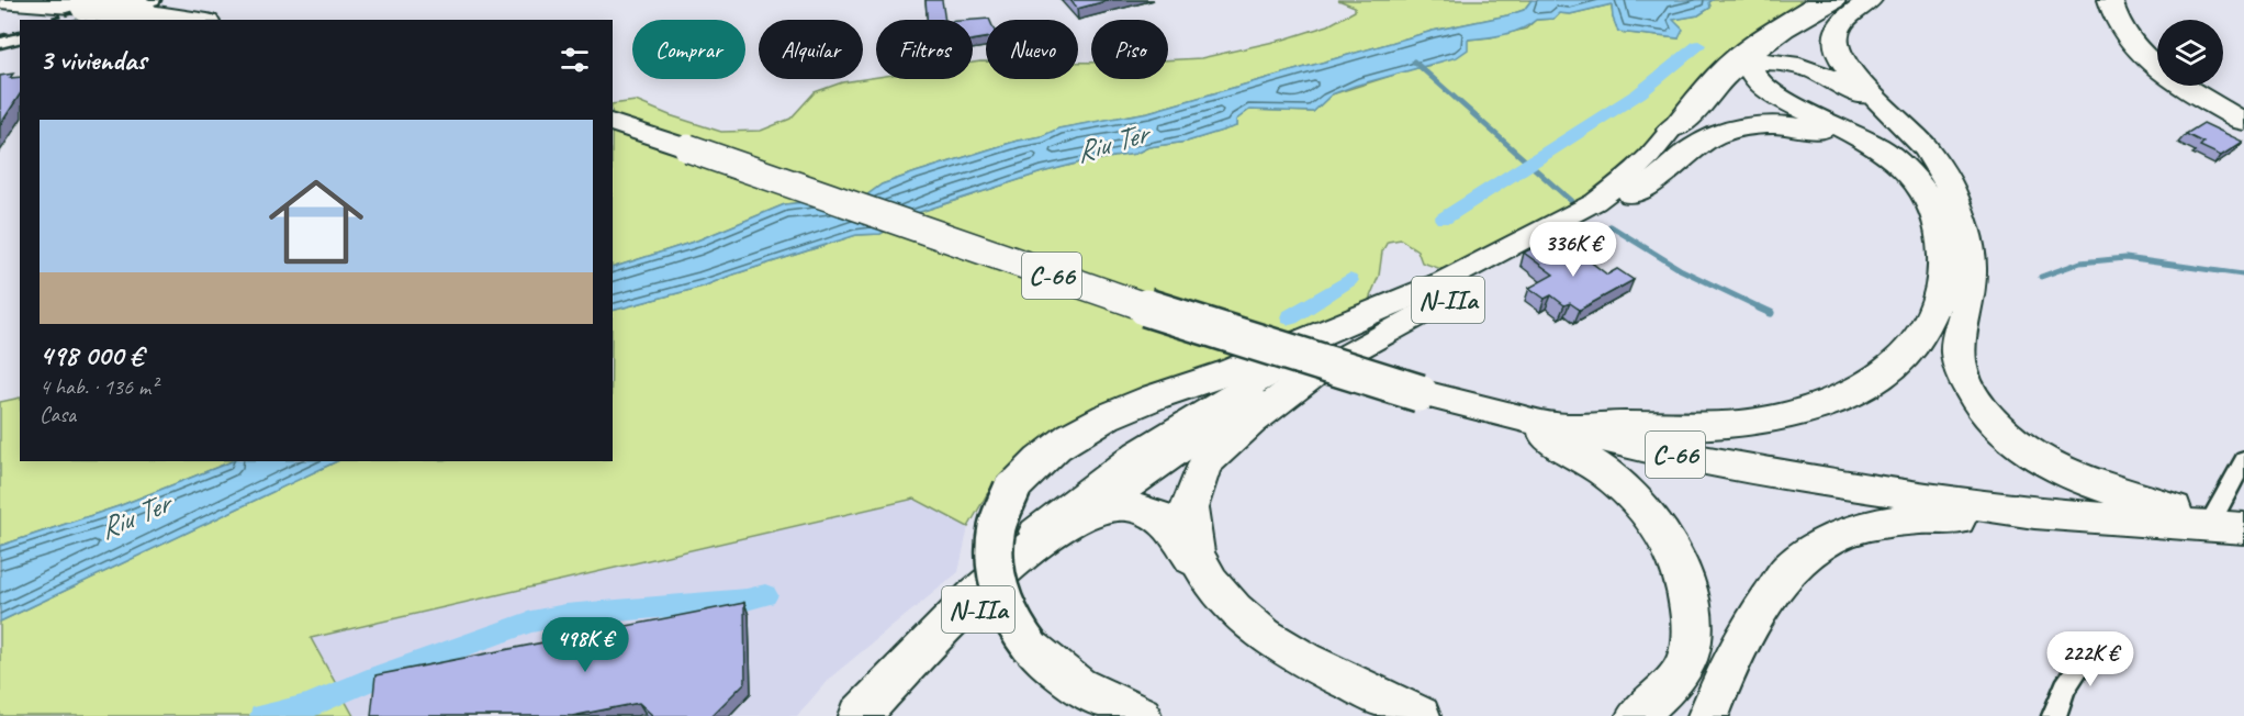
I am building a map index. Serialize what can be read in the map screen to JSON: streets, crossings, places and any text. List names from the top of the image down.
{
  "streets": {
    "highway": ["C-66"],
    "main road": ["N-IIa"]
  },
  "water": ["Riu Ter"],
  "page": {
    "chip": [
      "Comprar",
      "Alquilar",
      "Filtros",
      "Nuevo",
      "Piso"
    ],
    "heading": "3 viviendas",
    "list": [
      {
        "name": "498 000 €",
        "note": "4 hab. · 136 m² · Casa"
      }
    ],
    "price": ["336K €", "498K €", "222K €"]
  }
}
